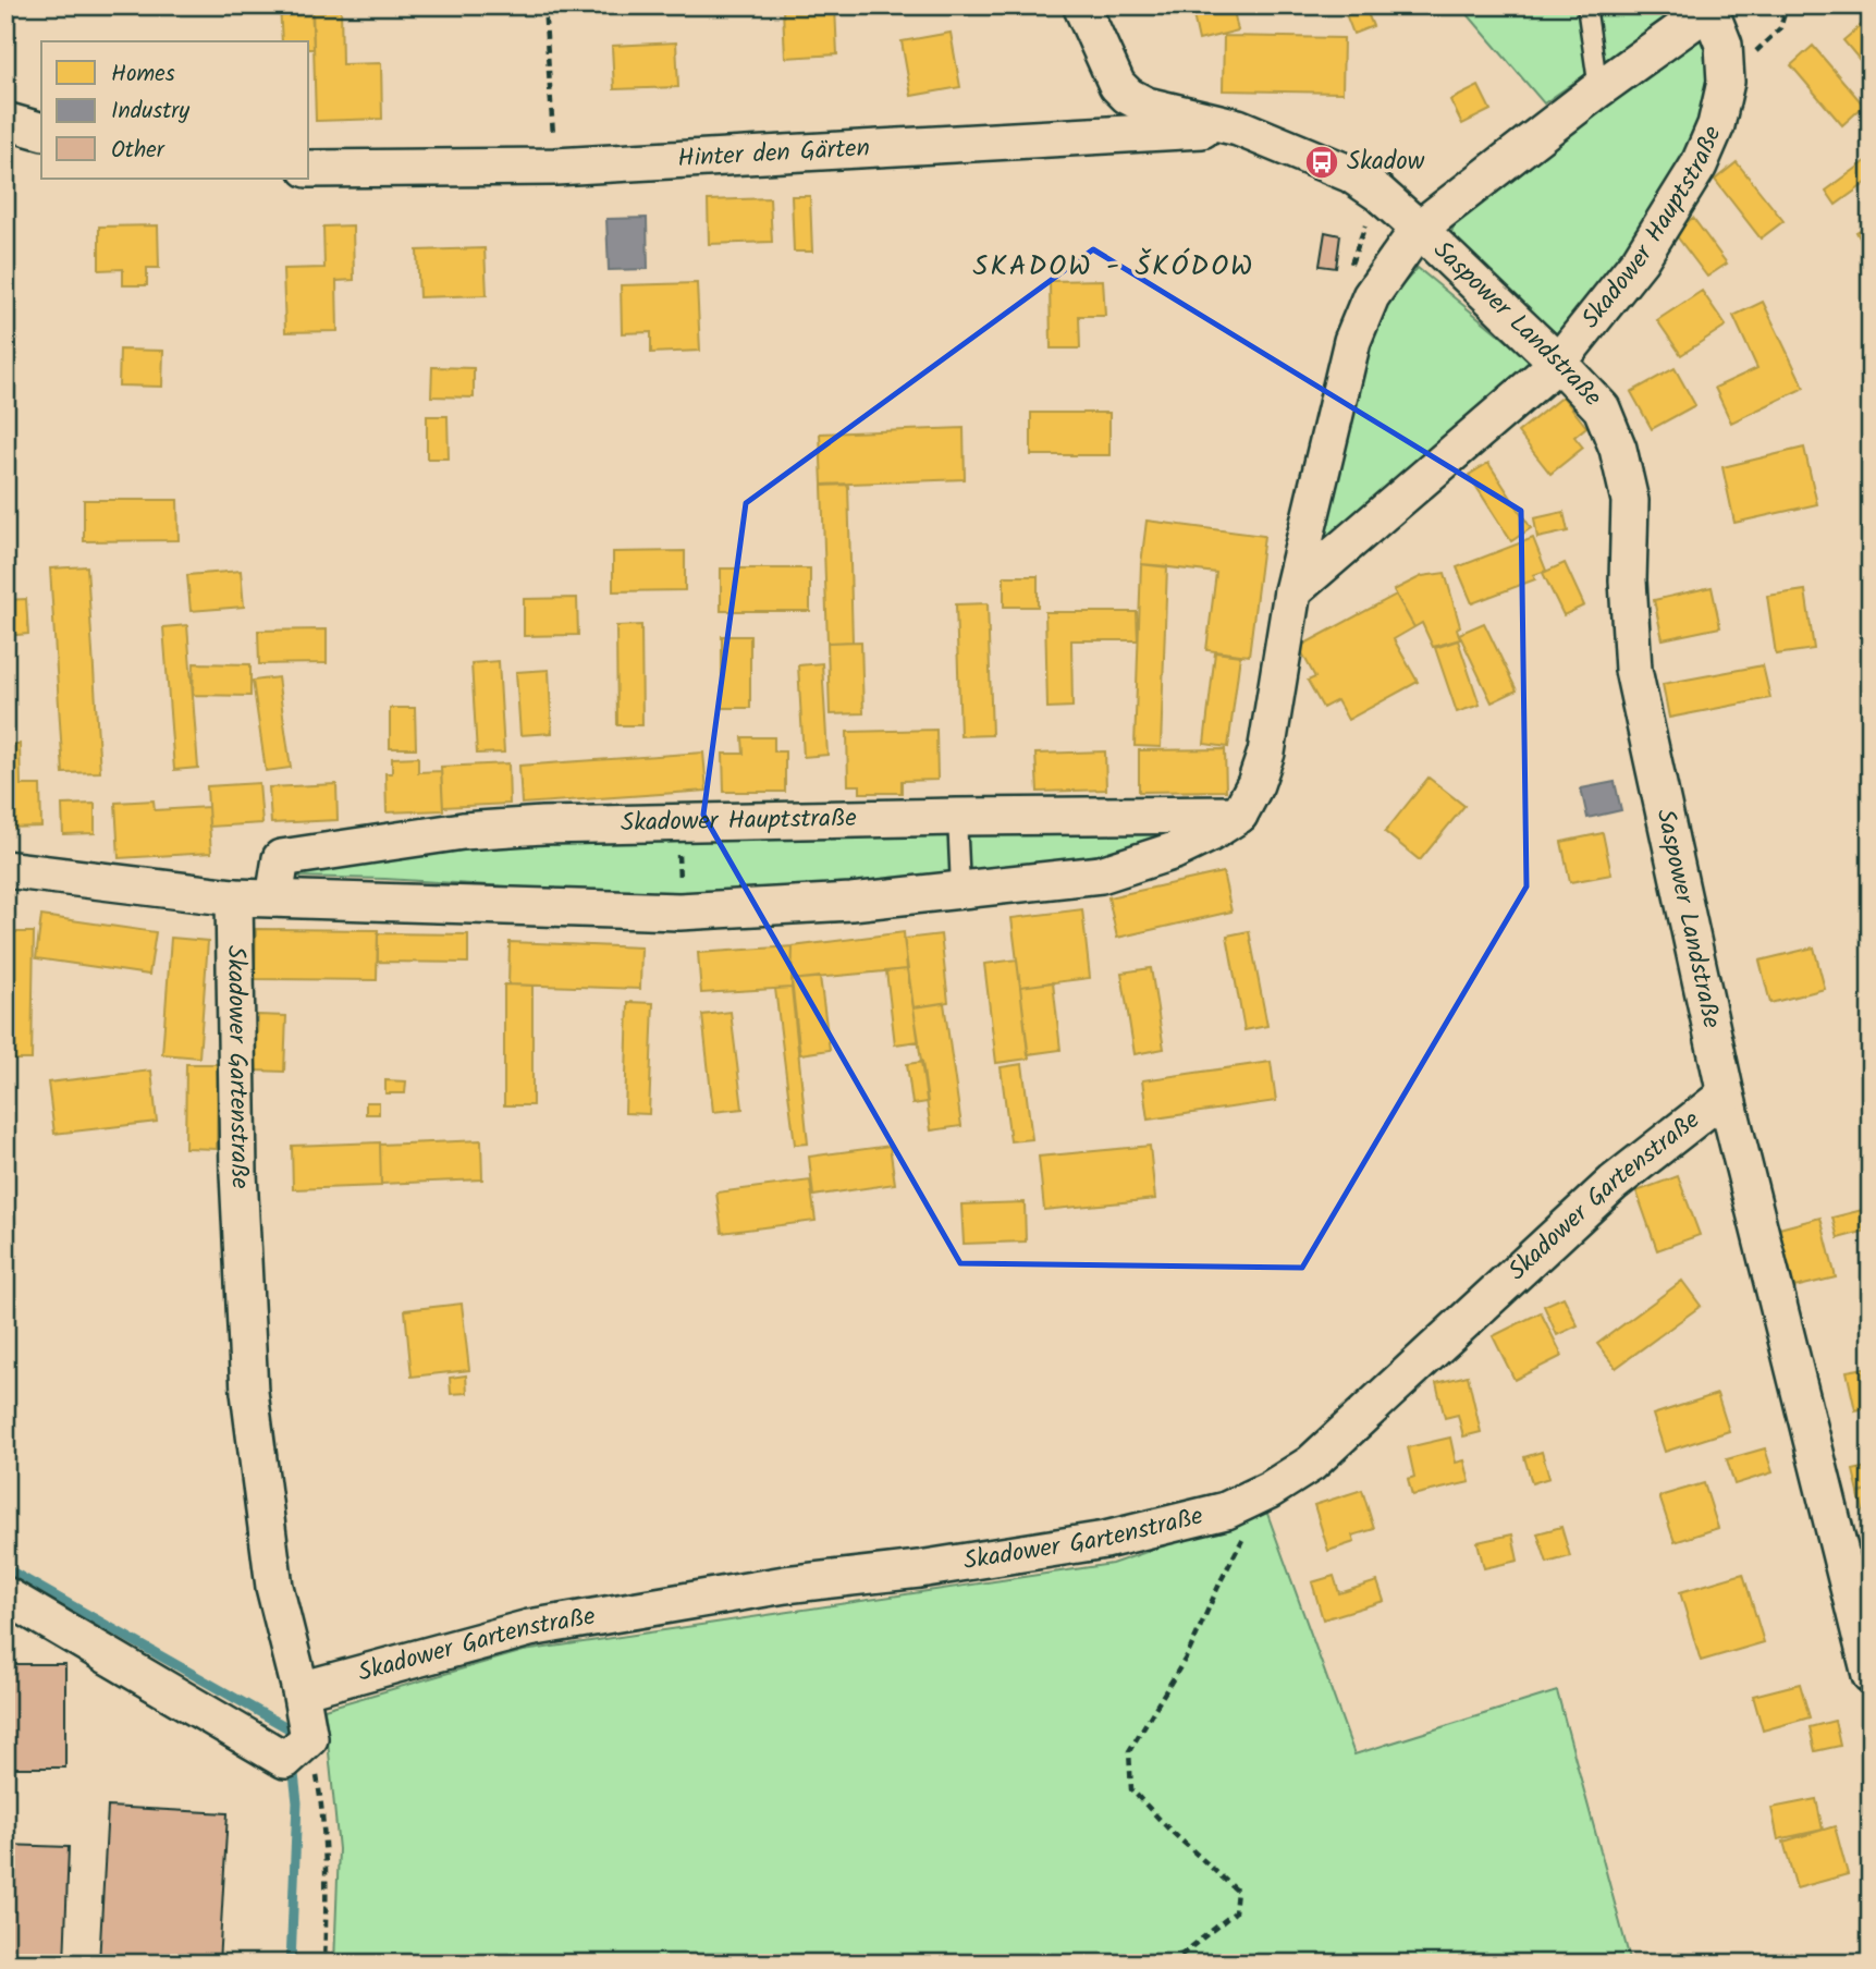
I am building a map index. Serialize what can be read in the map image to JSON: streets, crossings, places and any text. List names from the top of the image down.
{
  "streets": {
    "street": [
      "Hinter den Gärten",
      "Skadower Hauptstraße",
      "Saspower Landstraße",
      "Skadower Gartenstraße"
    ]
  },
  "crossings": [
    ["Hinter den Gärten", "Saspower Landstraße"],
    ["Skadower Hauptstraße", "Saspower Landstraße"],
    ["Saspower Landstraße", "Skadower Gartenstraße"]
  ],
  "districts": ["SKADOW - ŠKÓDOW"],
  "places": {
    "bus stop": ["Skadow"]
  },
  "legend": ["Homes", "Industry", "Other"]
}
